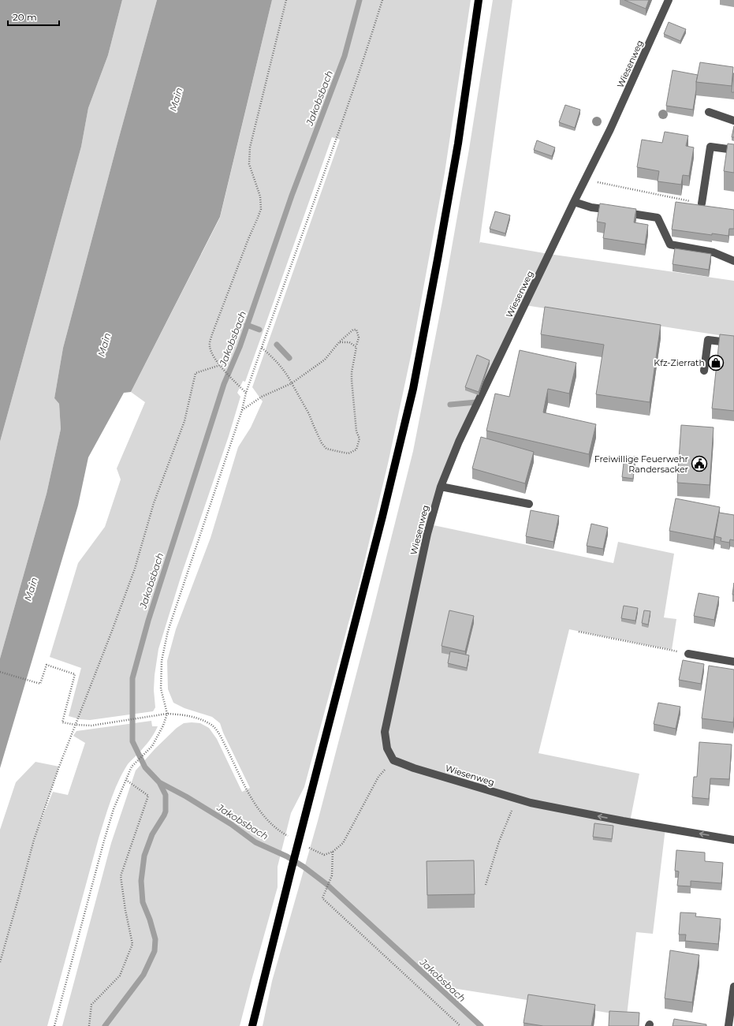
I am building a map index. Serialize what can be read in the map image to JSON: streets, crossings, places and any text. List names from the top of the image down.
{
  "streets": {
    "street": ["Wiesenweg"]
  },
  "water": ["Jakobsbach", "Main"],
  "places": {
    "shop": ["Kfz-Zierrath"],
    "public building": ["Freiwillige Feuerwehr Randersacker"]
  },
  "scale_bar": "20 m"
}
